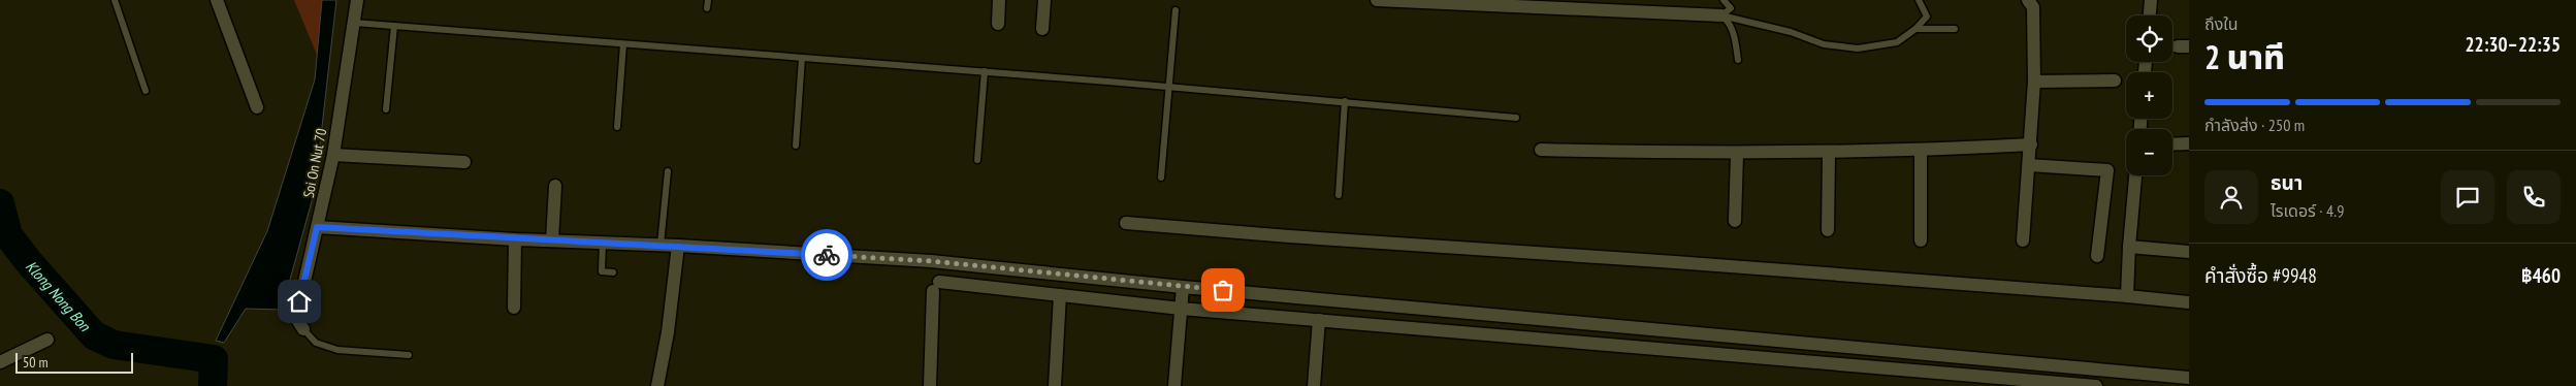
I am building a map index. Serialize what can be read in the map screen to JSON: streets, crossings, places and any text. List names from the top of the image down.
{
  "streets": {
    "street": ["Soi On Nut 70"]
  },
  "water": ["Klong Nong Bon"],
  "scale_bar": "50 m",
  "page": {
    "heading": ["2 นาที", "ถึงใน", "22:30–22:35"],
    "panel": [
      "ธนา",
      "ไรเดอร์ · 4.9",
      "คำสั่งซื้อ #9948",
      "฿460"
    ],
    "map_buttons": ["+", "−"],
    "bar": "กำลังส่ง · 250 m",
    "scale": "50 m"
  }
}
